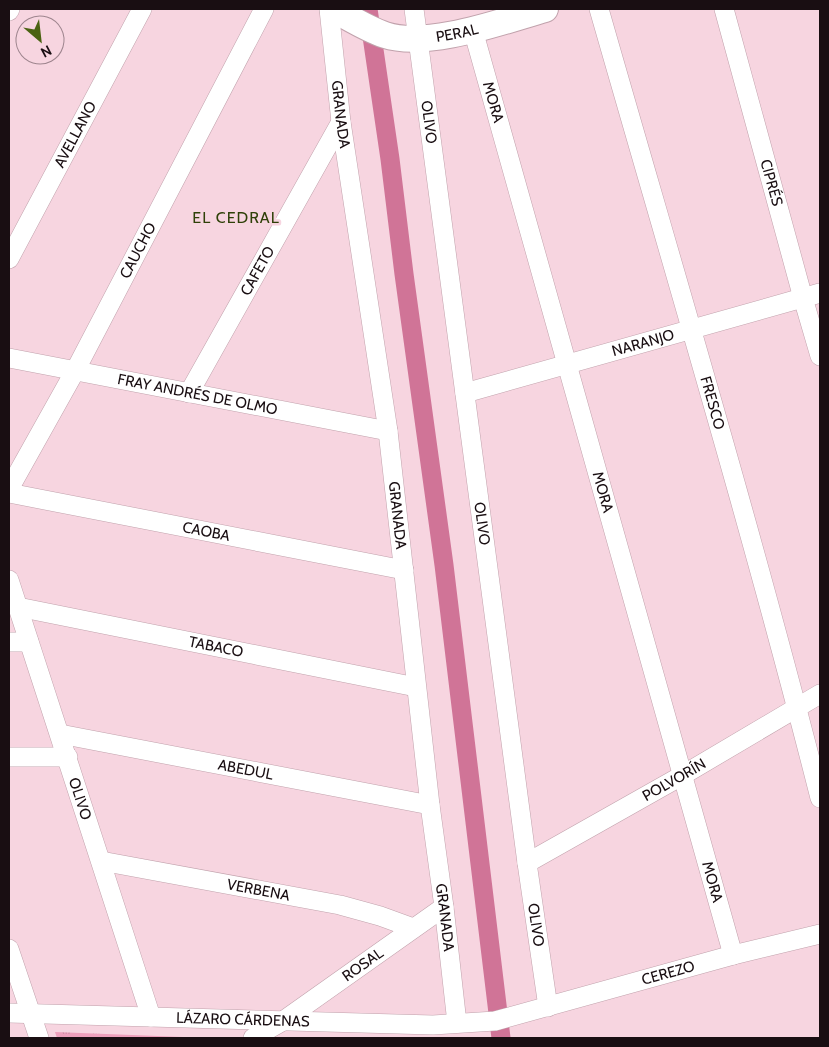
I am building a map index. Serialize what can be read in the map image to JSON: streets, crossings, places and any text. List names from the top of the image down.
{
  "streets": {
    "street": [
      "PERAL",
      "MORA",
      "GRANADA",
      "OLIVO",
      "AVELLANO",
      "CIPRÉS",
      "CAUCHO",
      "CAFETO",
      "NARANJO",
      "FRAY ANDRÉS DE OLMO",
      "FRESCO",
      "CAOBA",
      "TABACO",
      "ABEDUL",
      "POLVORÍN",
      "VERBENA",
      "ROSAL",
      "CEREZO",
      "LÁZARO CÁRDENAS"
    ]
  },
  "crossings": [
    ["PERAL", "MORA"],
    ["PERAL", "GRANADA"],
    ["PERAL", "OLIVO"],
    ["MORA", "NARANJO"],
    ["MORA", "POLVORÍN"],
    ["MORA", "CEREZO"],
    ["GRANADA", "CAFETO"],
    ["GRANADA", "FRAY ANDRÉS DE OLMO"],
    ["GRANADA", "CAOBA"],
    ["GRANADA", "TABACO"],
    ["GRANADA", "ABEDUL"],
    ["GRANADA", "ROSAL"],
    ["GRANADA", "LÁZARO CÁRDENAS"],
    ["OLIVO", "NARANJO"],
    ["OLIVO", "TABACO"],
    ["OLIVO", "ABEDUL"],
    ["OLIVO", "POLVORÍN"],
    ["OLIVO", "VERBENA"],
    ["OLIVO", "CEREZO"],
    ["OLIVO", "LÁZARO CÁRDENAS"],
    ["CIPRÉS", "NARANJO"],
    ["CAUCHO", "FRAY ANDRÉS DE OLMO"],
    ["CAUCHO", "CAOBA"],
    ["CAFETO", "FRAY ANDRÉS DE OLMO"],
    ["NARANJO", "FRESCO"],
    ["FRESCO", "POLVORÍN"],
    ["VERBENA", "ROSAL"],
    ["ROSAL", "LÁZARO CÁRDENAS"],
    ["CEREZO", "LÁZARO CÁRDENAS"]
  ],
  "districts": ["EL CEDRAL"],
  "north": "bottom right"
}
